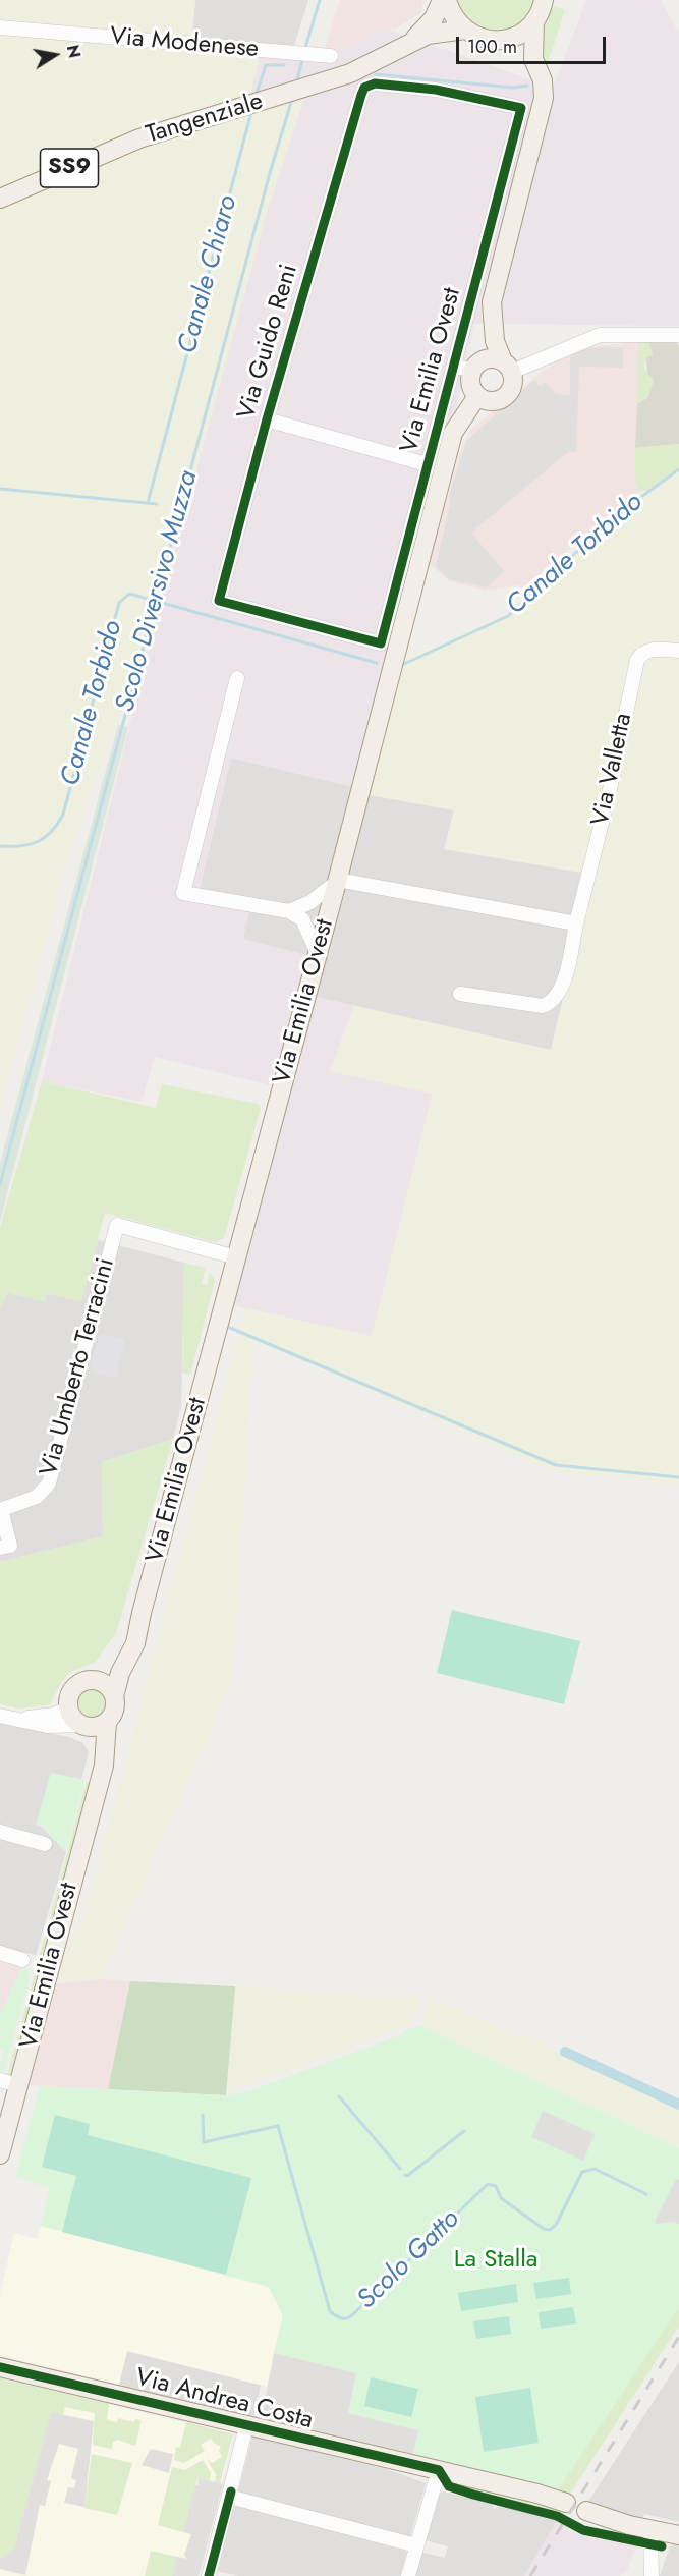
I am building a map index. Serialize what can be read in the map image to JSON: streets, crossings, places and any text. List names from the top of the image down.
{
  "streets": {
    "main road": [
      "Tangenziale",
      "SS9",
      "Via Emilia Ovest",
      "Via Andrea Costa"
    ],
    "street": [
      "Via Modenese",
      "Via Guido Reni",
      "Via Valletta",
      "Via Umberto Terracini"
    ]
  },
  "crossings": [
    ["Via Guido Reni", "Via Emilia Ovest"],
    ["Via Emilia Ovest", "Via Umberto Terracini"]
  ],
  "water": [
    "Canale Chiaro",
    "Canale Torbido",
    "Scolo Diversivo Muzza",
    "Scolo Gatto"
  ],
  "parks": ["La Stalla"],
  "scale_bar": "100 m",
  "north": "right"
}
